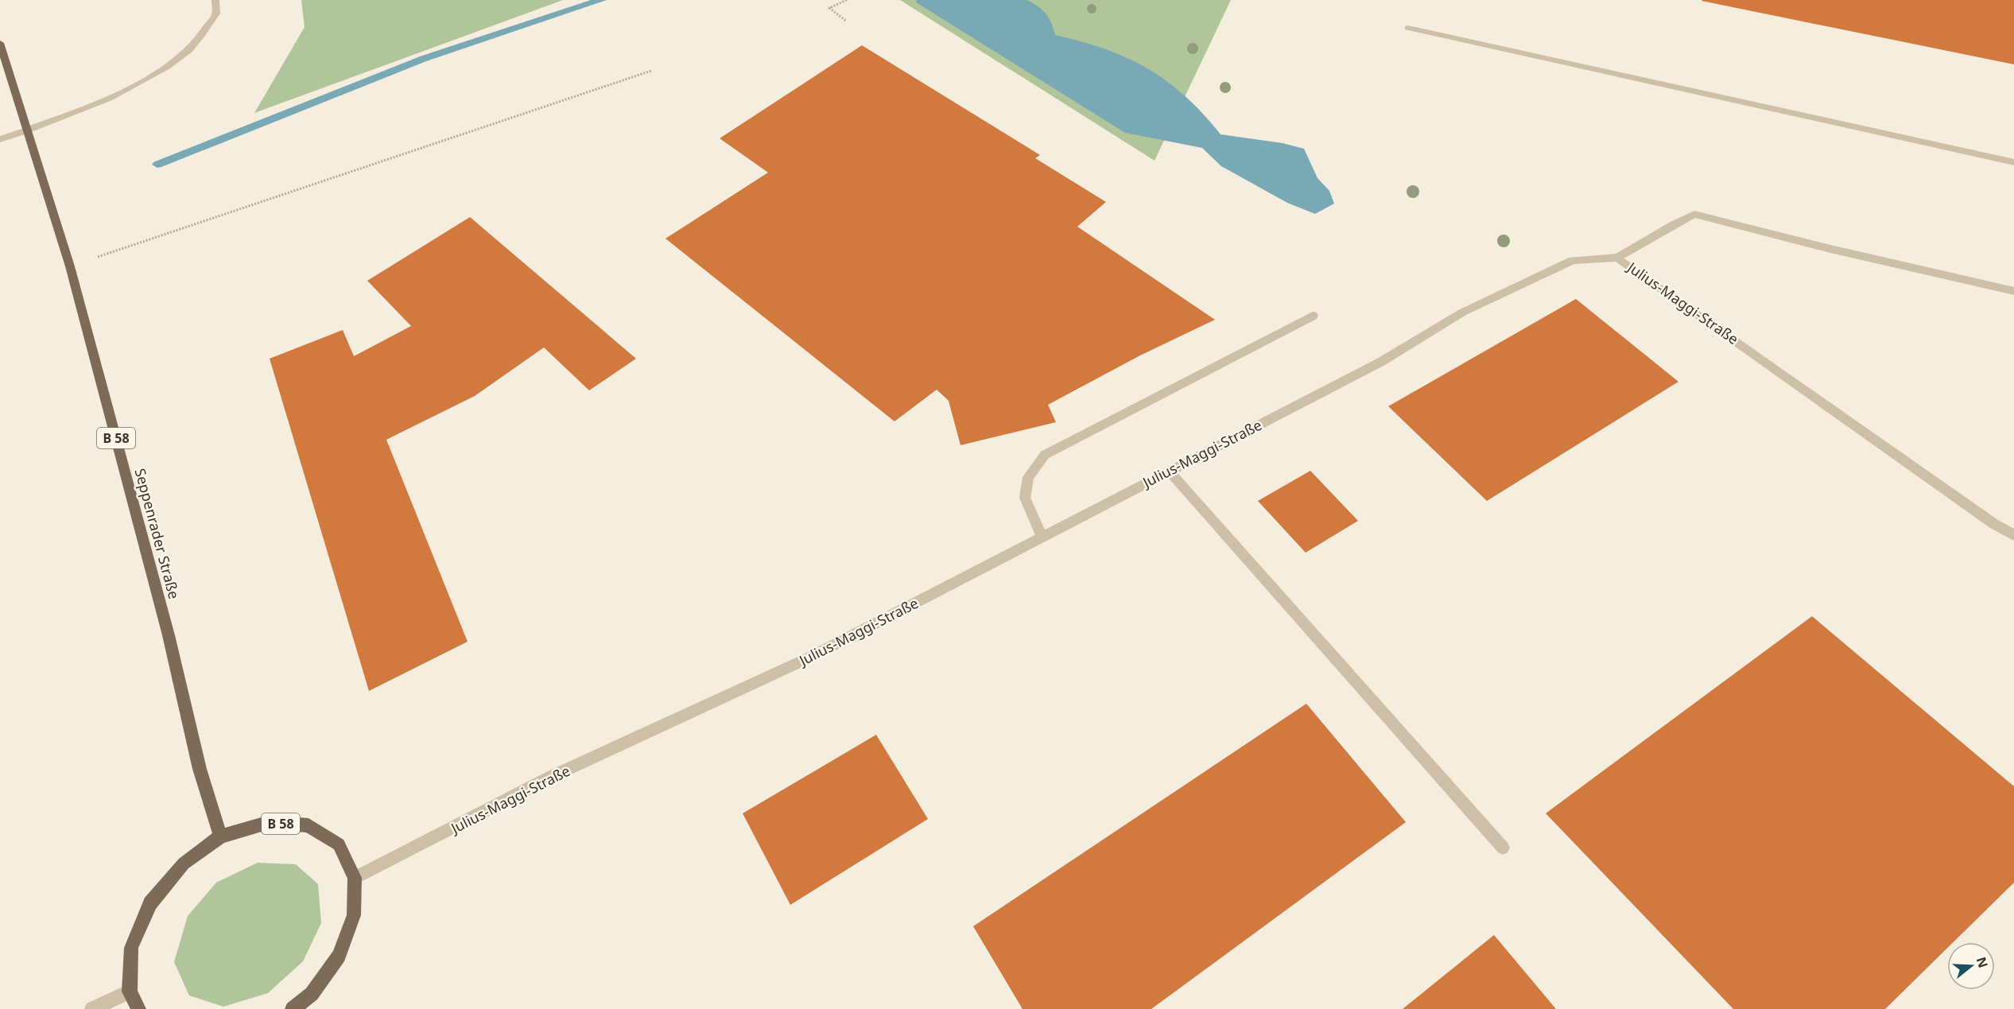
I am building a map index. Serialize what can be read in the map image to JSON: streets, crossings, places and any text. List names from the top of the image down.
{
  "streets": {
    "main road": ["B 58", "Seppenrader Straße"],
    "street": ["Julius-Maggi-Straße"]
  },
  "crossings": [
    ["Julius-Maggi-Straße", "B 58"],
    ["B 58", "Seppenrader Straße"]
  ],
  "north": "right"
}
